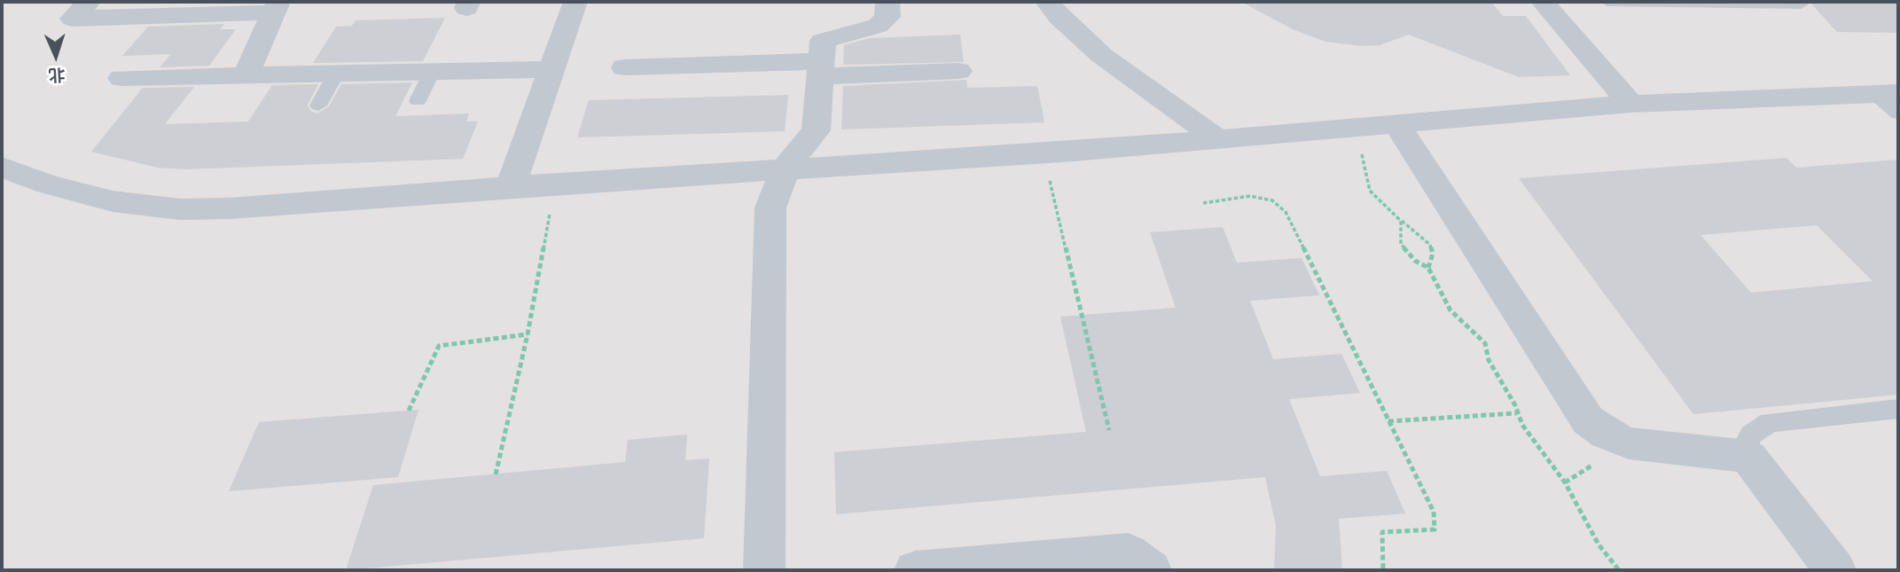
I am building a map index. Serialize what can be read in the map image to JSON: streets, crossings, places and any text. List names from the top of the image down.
{
  "north": "bottom"
}
